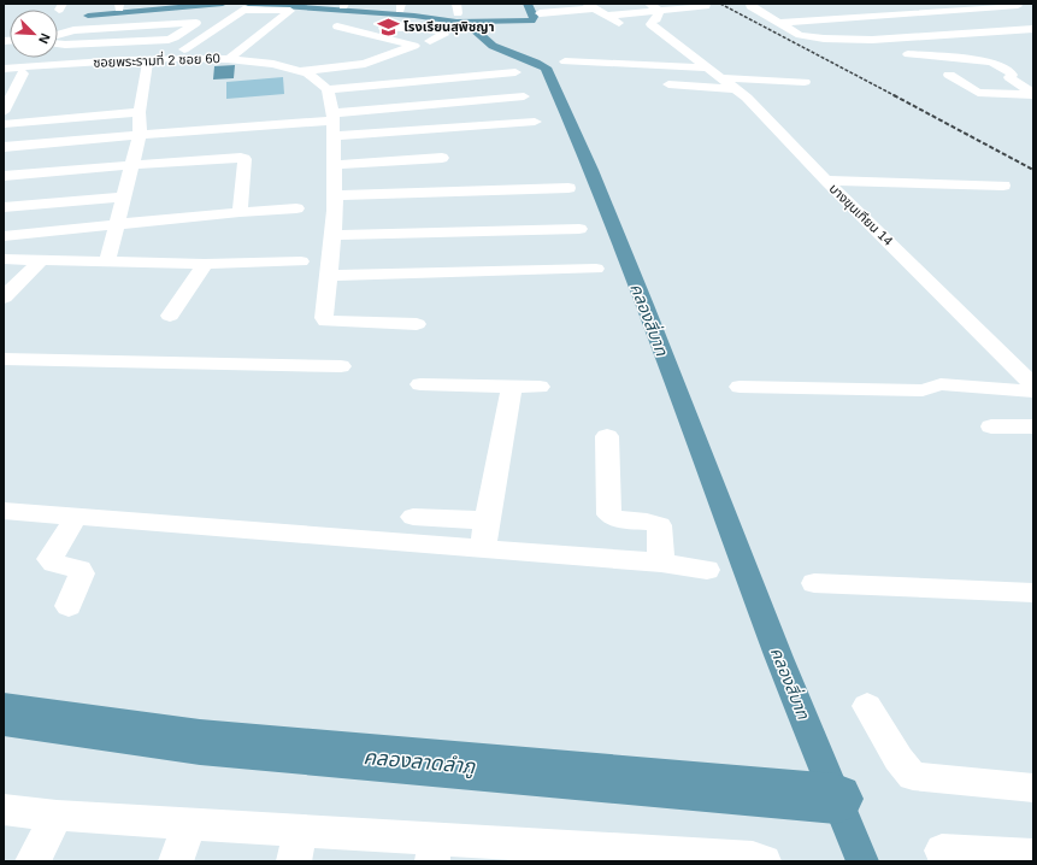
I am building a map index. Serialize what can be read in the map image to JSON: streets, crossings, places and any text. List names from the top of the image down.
{
  "streets": {
    "street": ["ซอยพระรามที่ 2 ซอย 60", "บางขุนเทียน 14"]
  },
  "water": ["คลองสี่บาท", "คลองลาดลำภู"],
  "places": {
    "school or university": ["โรงเรียนสุพิชญา"]
  },
  "north": "bottom right"
}
